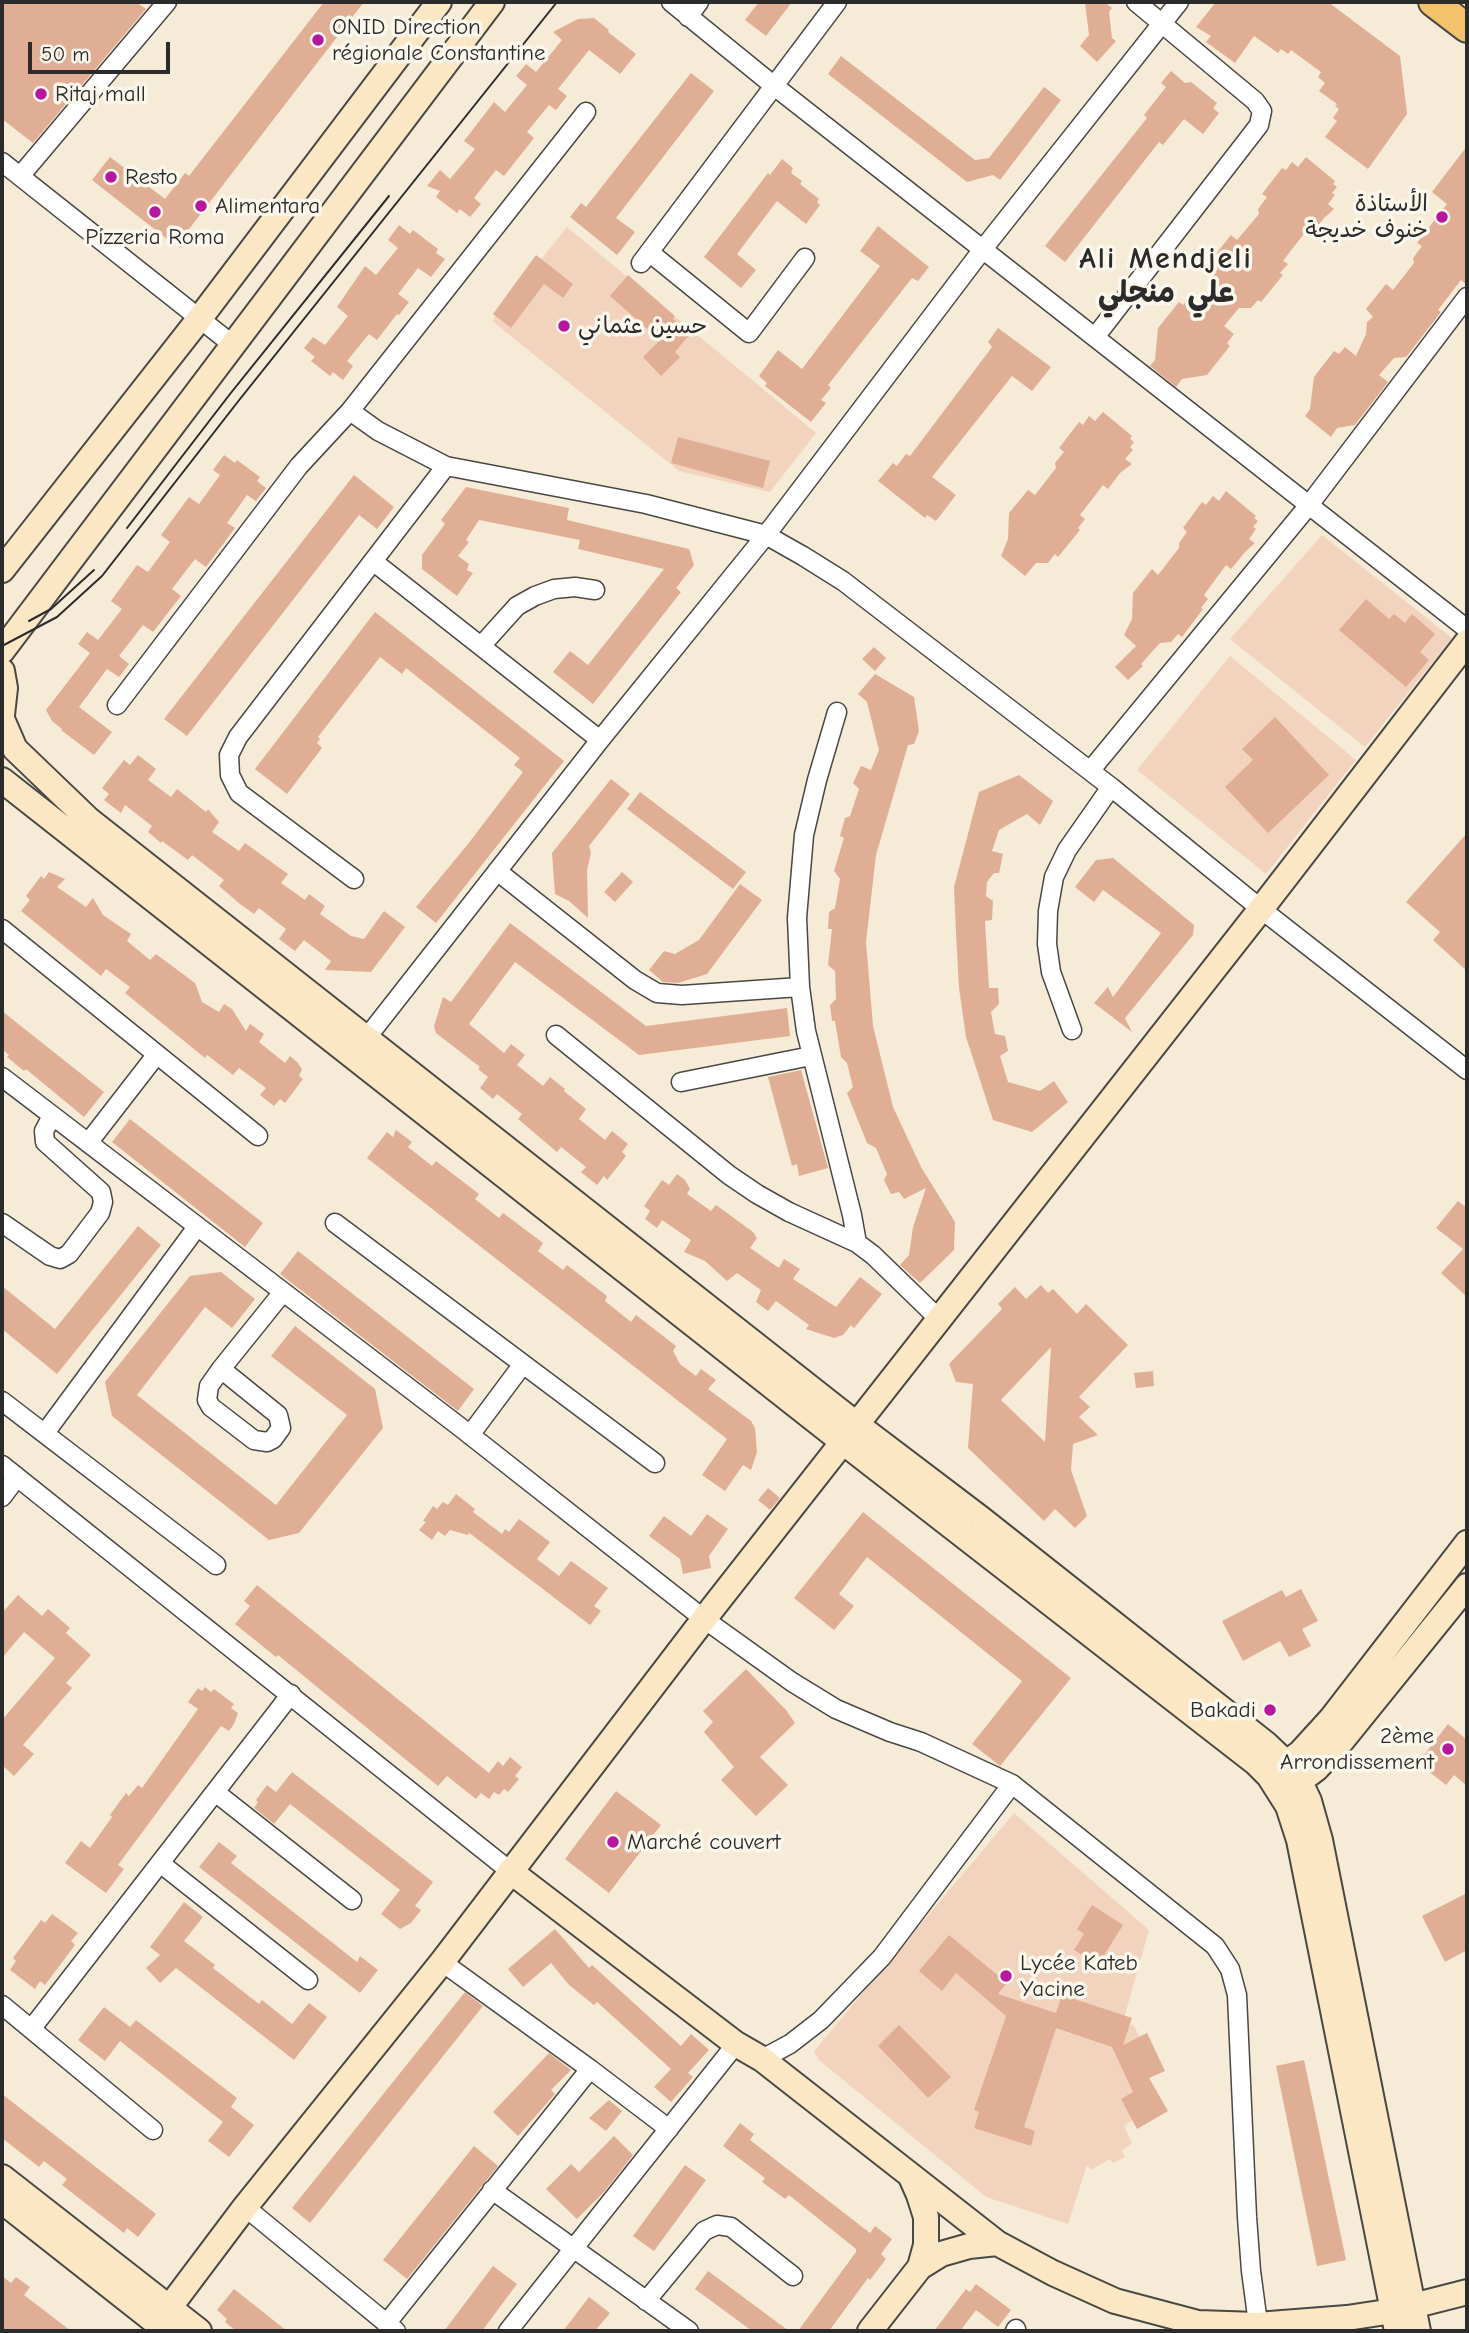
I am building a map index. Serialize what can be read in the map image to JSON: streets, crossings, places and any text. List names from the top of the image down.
{
  "districts": ["Ali Mendjeli علي منجلي"],
  "places": [
    "ONID Direction régionale Constantine",
    "Ritaj mall",
    "Resto",
    "Alimentara",
    "Pizzeria Roma",
    "الأستاذة خنوف خديجة",
    "حسين عثماني",
    "Bakadi",
    "2ème Arrondissement",
    "Marché couvert",
    "Lycée Kateb Yacine"
  ],
  "scale_bar": "50 m"
}
